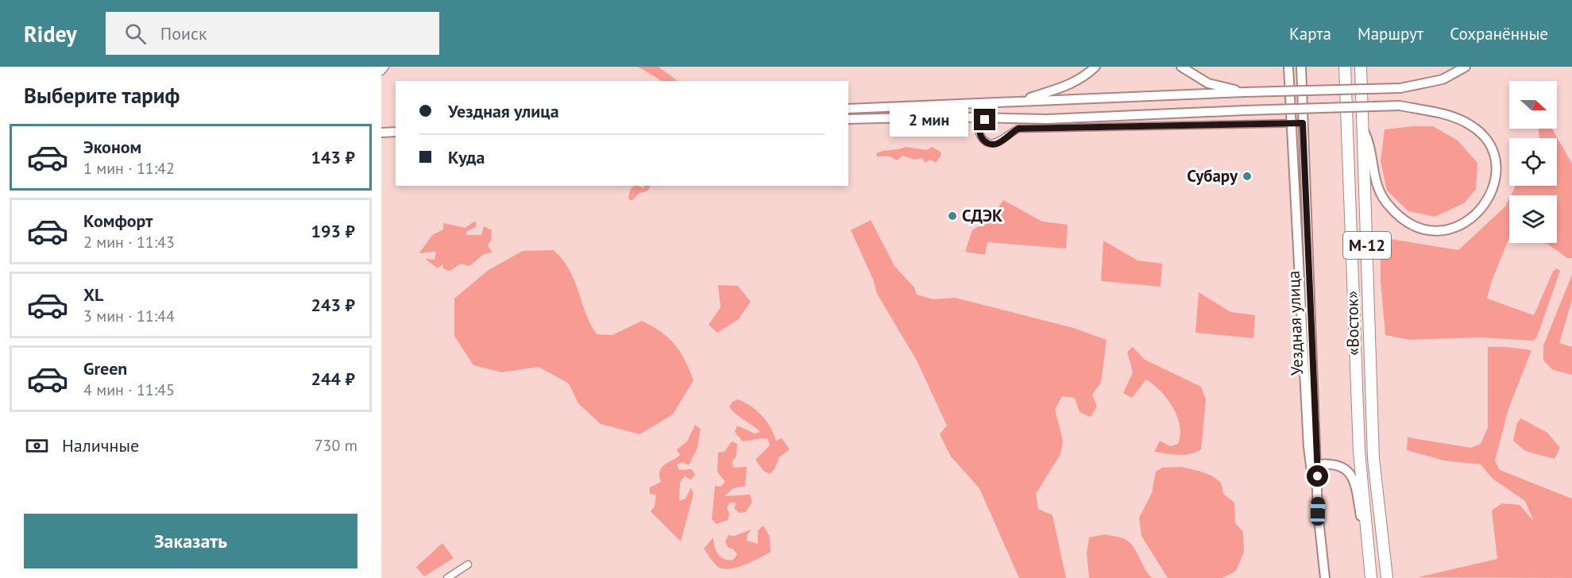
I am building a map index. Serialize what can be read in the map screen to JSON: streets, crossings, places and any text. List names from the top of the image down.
{
  "streets": {
    "highway": ["М-12", "«Восток»"],
    "street": ["Уездная улица"]
  },
  "places": ["Субару", "СДЭК"],
  "north": "right",
  "page": {
    "header": "Ridey",
    "search": "Поиск",
    "nav": ["Карта", "Маршрут", "Сохранённые"],
    "heading": "Выберите тариф",
    "banner": ["Уездная улица", "Куда"],
    "bubble": "2 мин",
    "list": [
      {
        "name": "Эконом",
        "note": "1 мин · 11:42",
        "value": "143 ₽"
      },
      {
        "name": "Комфорт",
        "note": "2 мин · 11:43",
        "value": "193 ₽"
      },
      {
        "name": "XL",
        "note": "3 мин · 11:44",
        "value": "243 ₽"
      },
      {
        "name": "Green",
        "note": "4 мин · 11:45",
        "value": "244 ₽"
      }
    ],
    "pay": ["Наличные", "730 m"],
    "buttons": "Заказать"
  }
}
